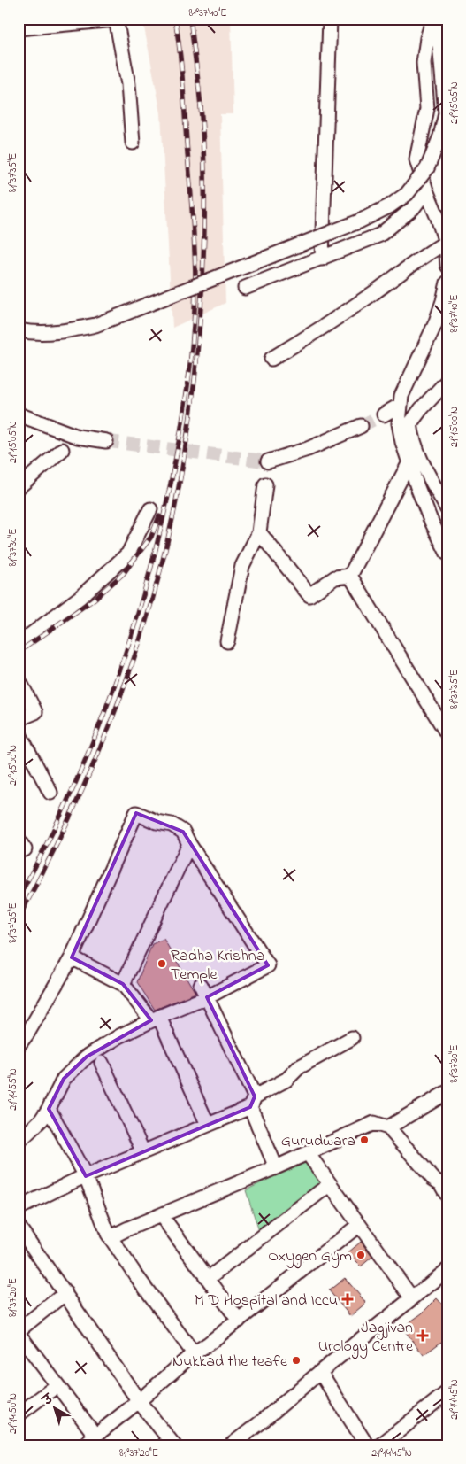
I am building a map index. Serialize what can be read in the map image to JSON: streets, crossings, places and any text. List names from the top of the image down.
{
  "places": {
    "other": [
      "Radha Krishna Temple",
      "Gurudwara",
      "Oxygen Gym",
      "Nukkad the teafe"
    ],
    "health": ["M D Hospital and Iccu", "Jagjivan Urology Centre"]
  },
  "north": "top left",
  "coordinates": [
    "81°37'40\"E",
    "21°15'05\"N",
    "81°37'35\"E",
    "21°15'00\"N",
    "81°37'30\"E",
    "81°37'25\"E",
    "21°14'55\"N",
    "81°37'20\"E",
    "21°14'45\"N",
    "21°14'50\"N"
  ]
}
